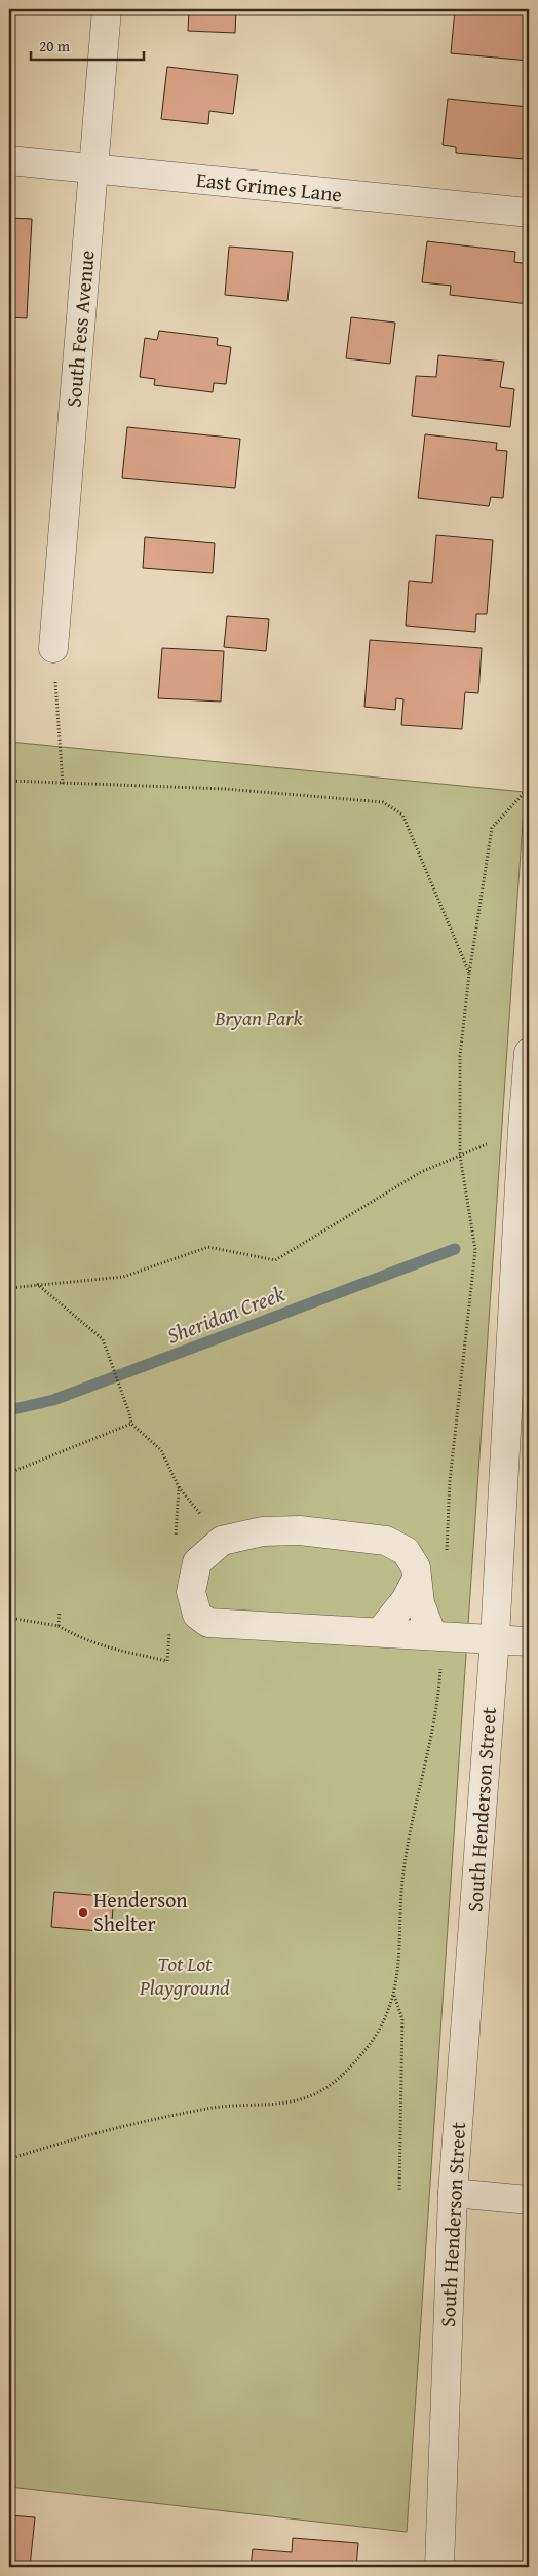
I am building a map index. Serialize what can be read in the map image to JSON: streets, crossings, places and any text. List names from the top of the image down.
{
  "streets": {
    "street": ["East Grimes Lane", "South Fess Avenue", "South Henderson Street"]
  },
  "crossings": [
    ["East Grimes Lane", "South Fess Avenue"]
  ],
  "water": ["Sheridan Creek"],
  "parks": ["Bryan Park", "Tot Lot Playground"],
  "places": ["Henderson Shelter"],
  "scale_bar": "20 m"
}
